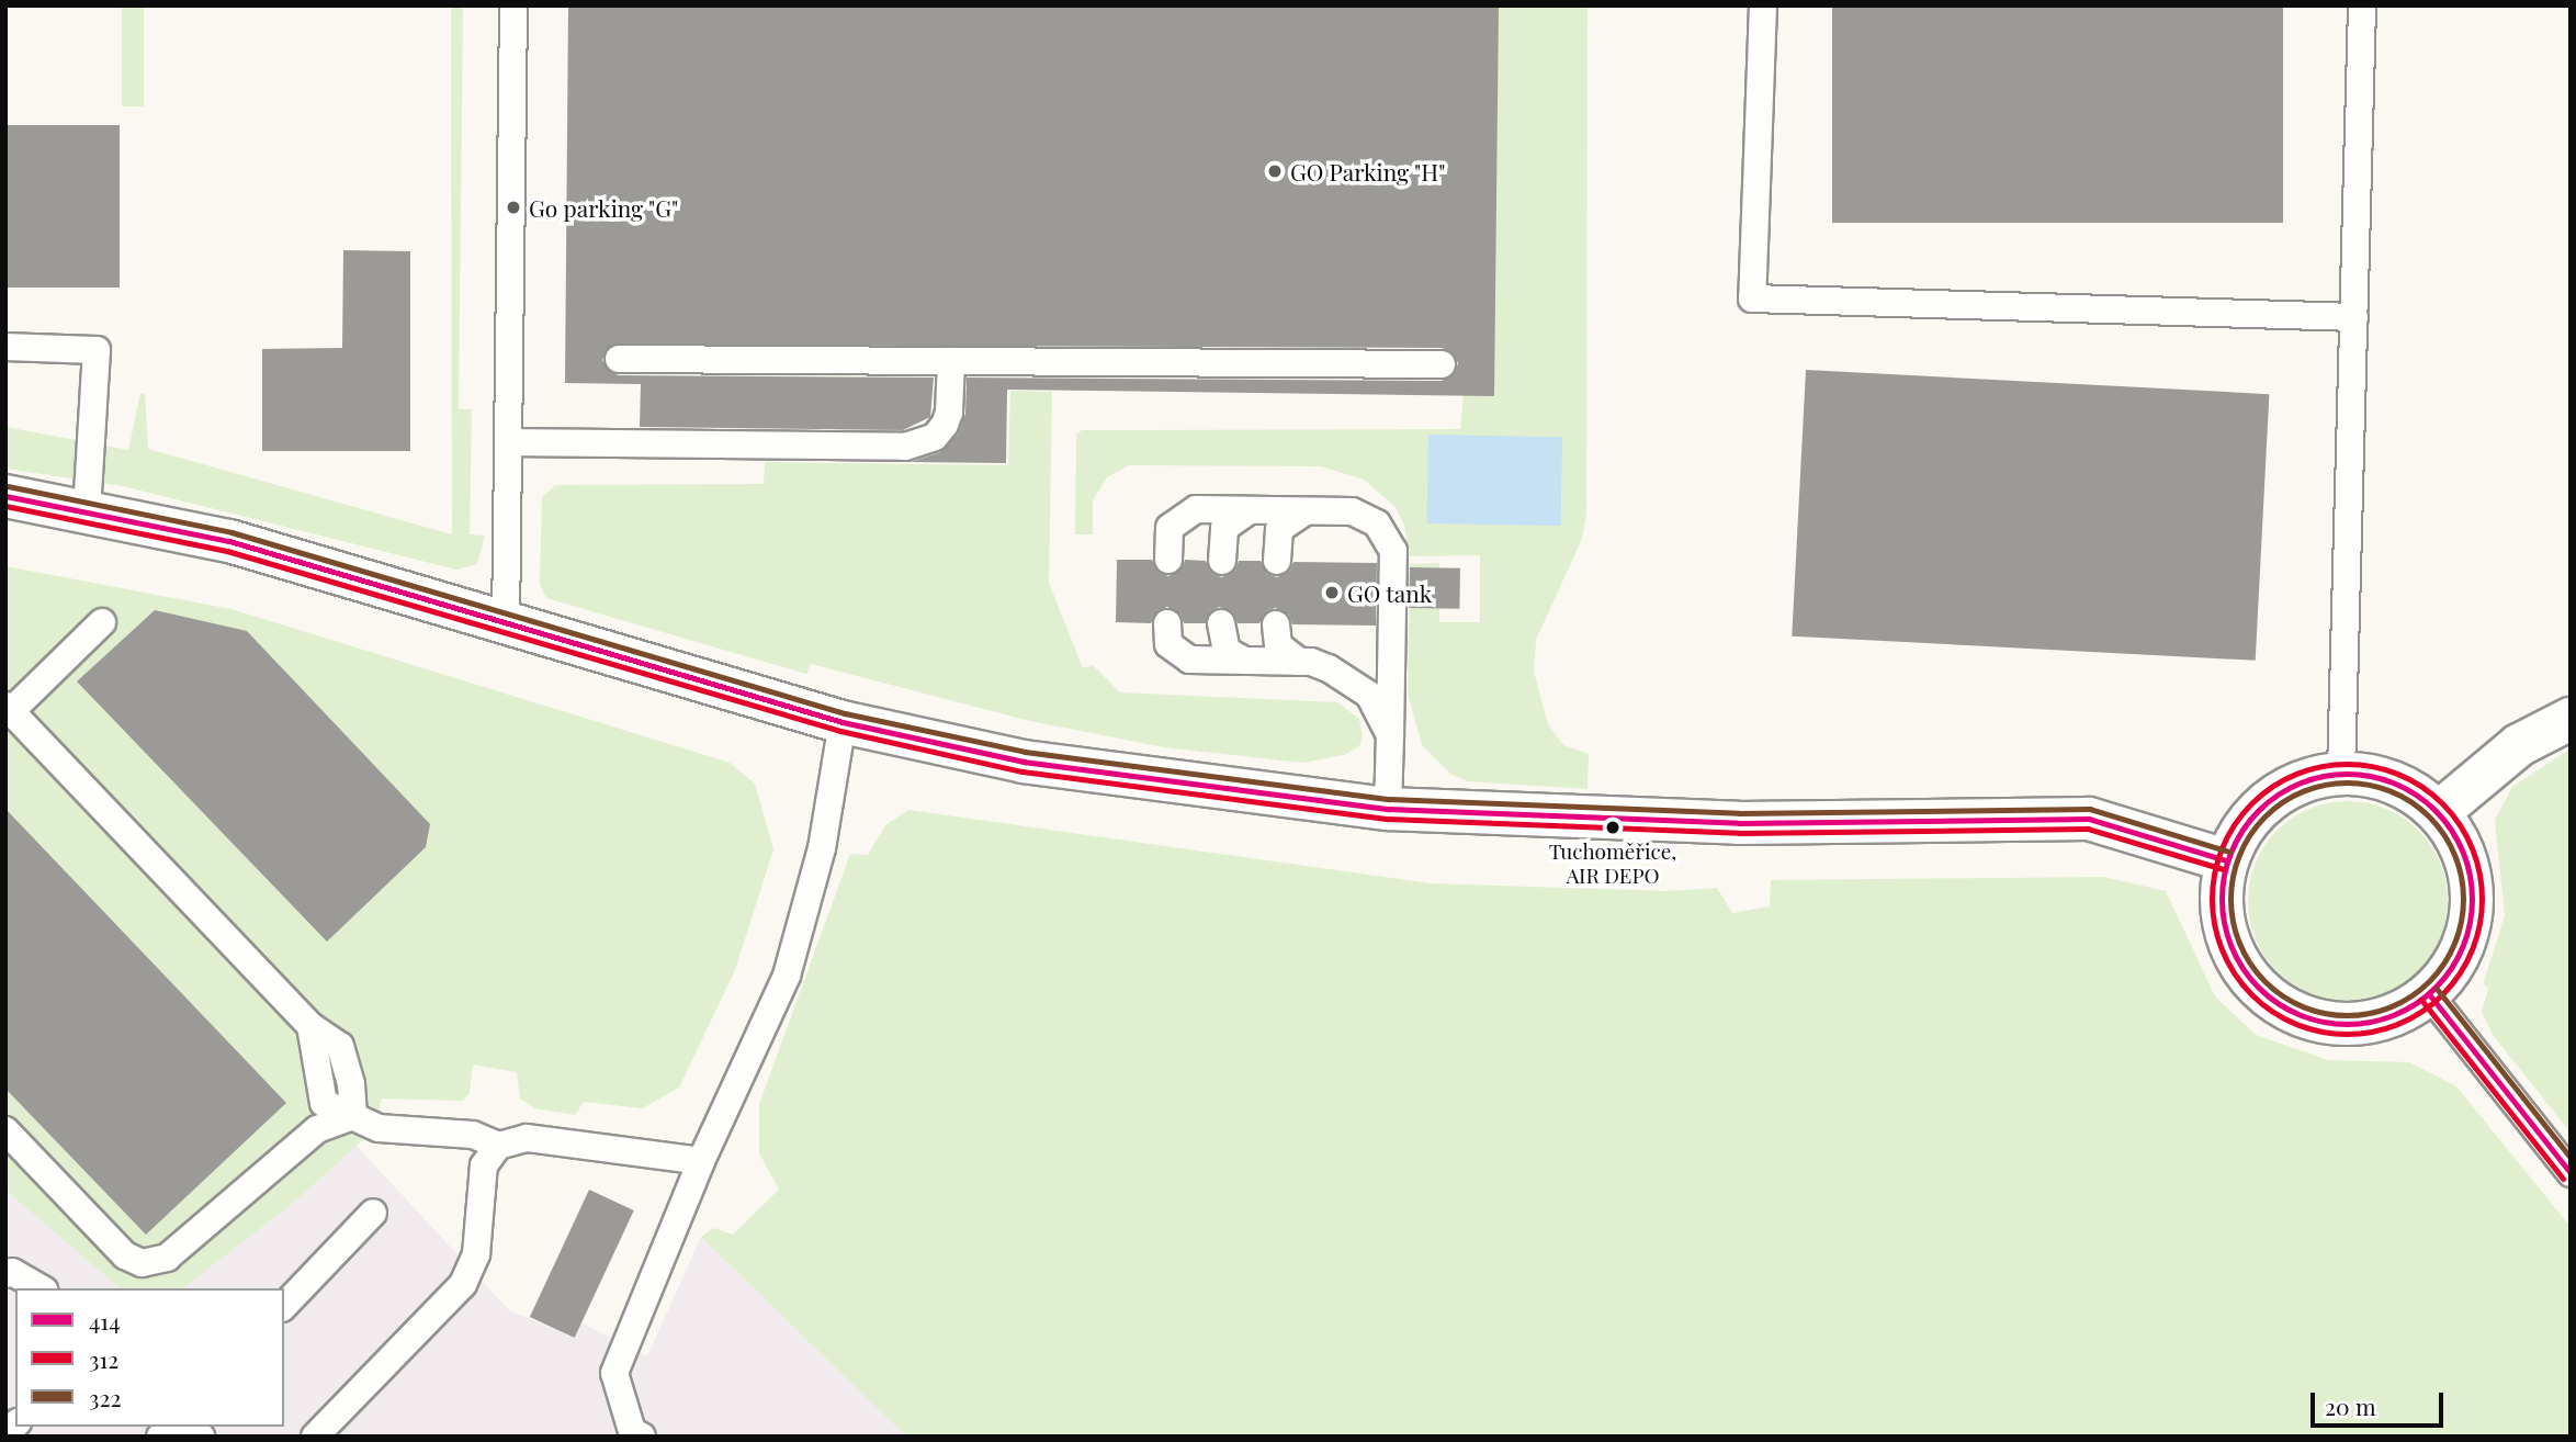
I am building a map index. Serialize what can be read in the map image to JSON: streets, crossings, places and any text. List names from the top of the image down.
{
  "places": [
    "GO Parking \"H\"",
    "Go parking \"G\"",
    "GO tank",
    "Tuchoměřice, AIR DEPO"
  ],
  "lines": ["transit line 322", "transit line 414", "transit line 312"],
  "legend": ["414", "312", "322"],
  "scale_bar": "20 m"
}
